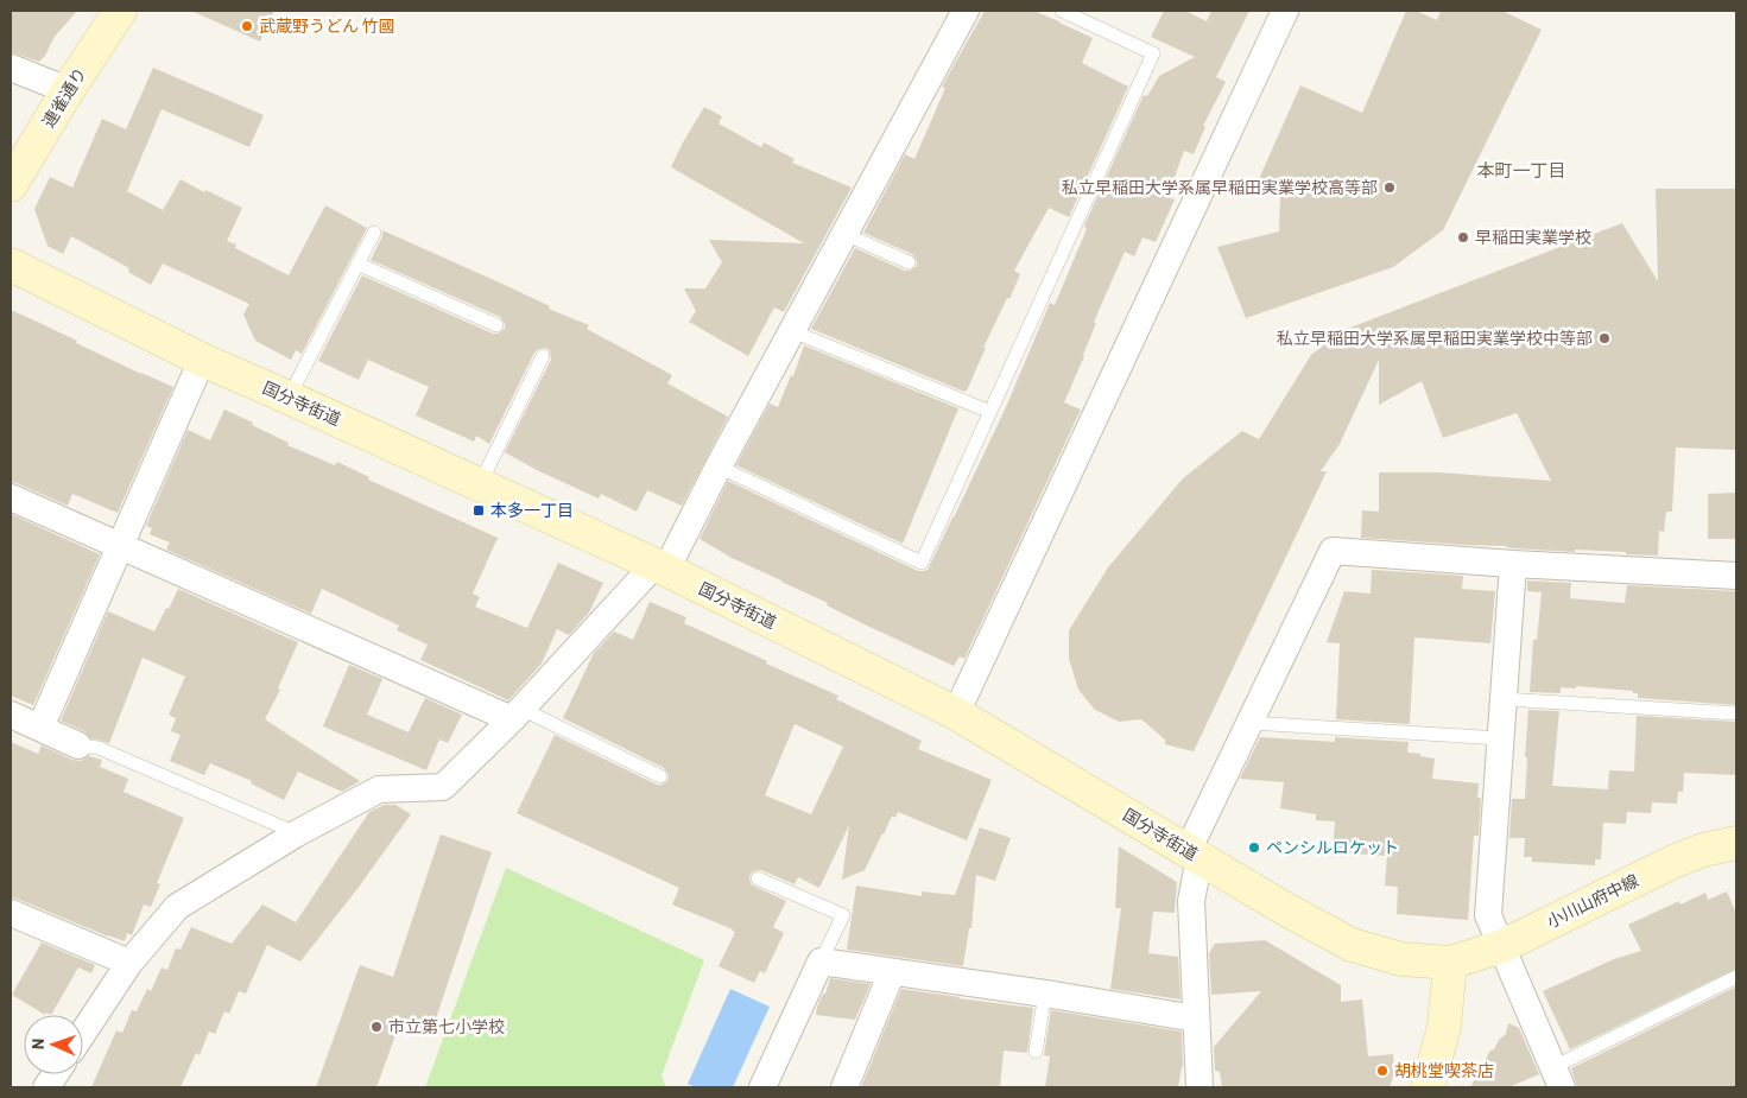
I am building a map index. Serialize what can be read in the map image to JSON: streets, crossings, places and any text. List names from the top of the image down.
{
  "streets": {
    "main road": ["連雀通り", "国分寺街道", "小川山府中線"]
  },
  "crossings": [
    ["国分寺街道", "小川山府中線"]
  ],
  "districts": ["本町一丁目"],
  "places": {
    "other": [
      "武蔵野うどん 竹國",
      "私立早稲田大学系属早稲田実業学校高等部",
      "早稲田実業学校",
      "私立早稲田大学系属早稲田実業学校中等部",
      "ペンシルロケット",
      "市立第七小学校",
      "胡桃堂喫茶店"
    ],
    "transit": ["本多一丁目"]
  },
  "north": "left"
}
